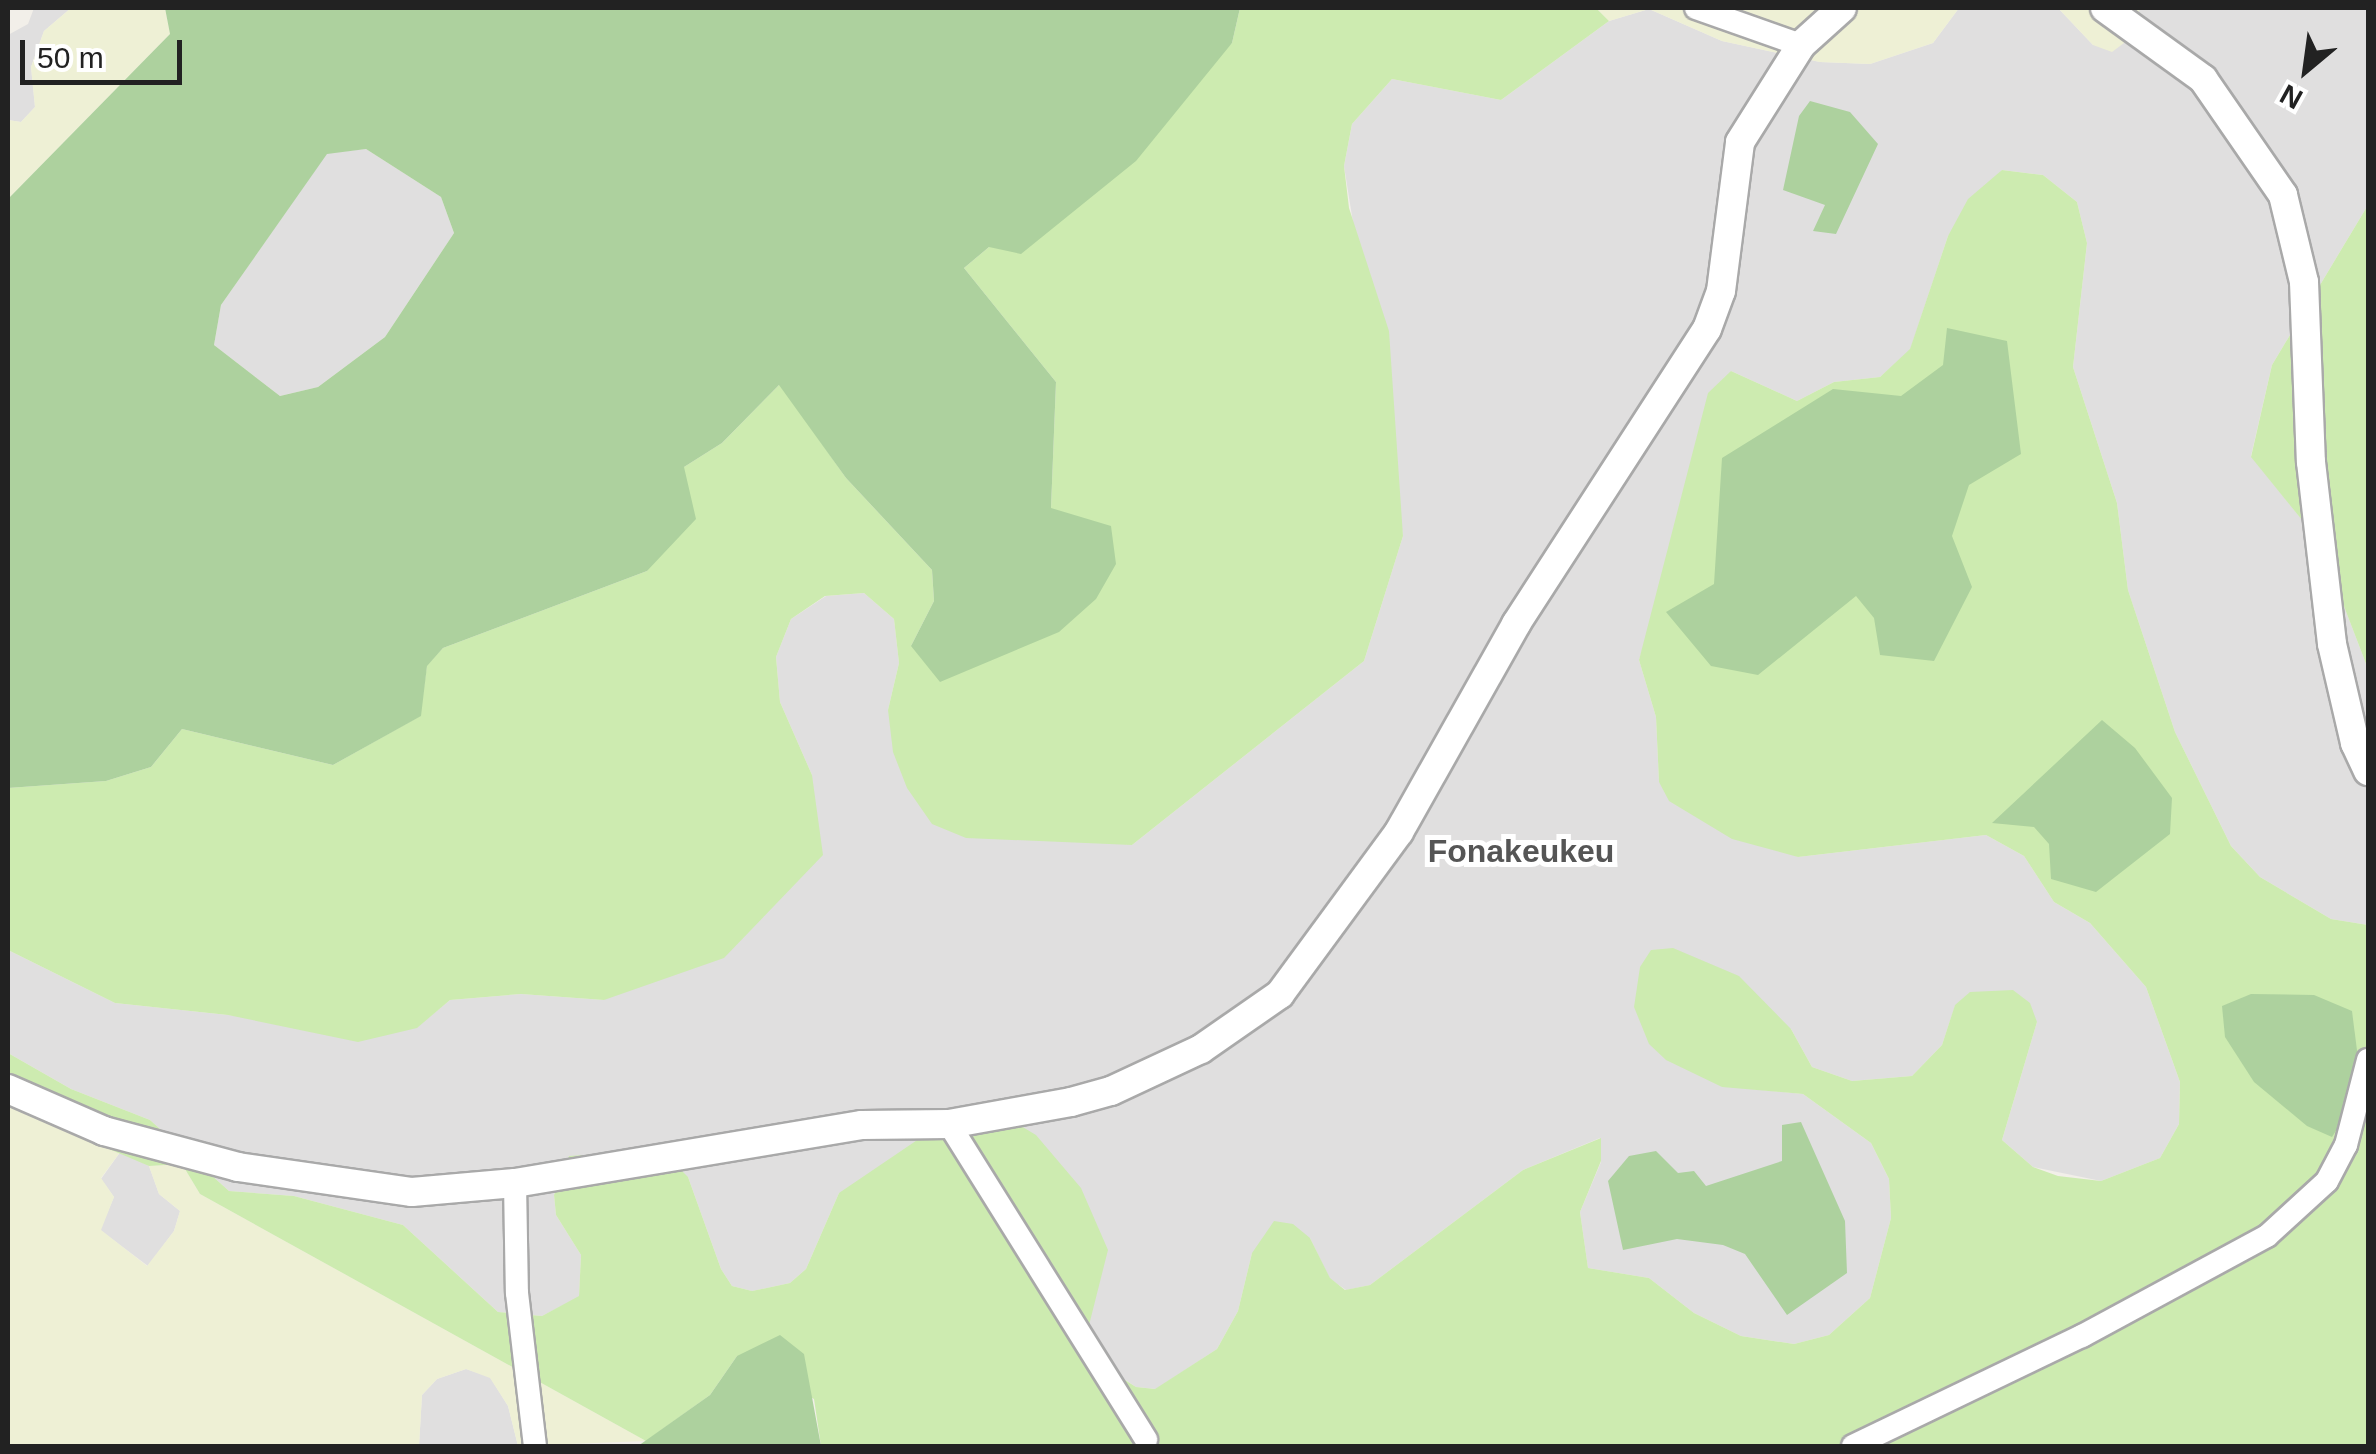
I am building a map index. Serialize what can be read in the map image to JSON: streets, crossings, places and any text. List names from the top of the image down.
{
  "districts": ["Fonakeukeu"],
  "scale_bar": "50 m",
  "north": "bottom left"
}
